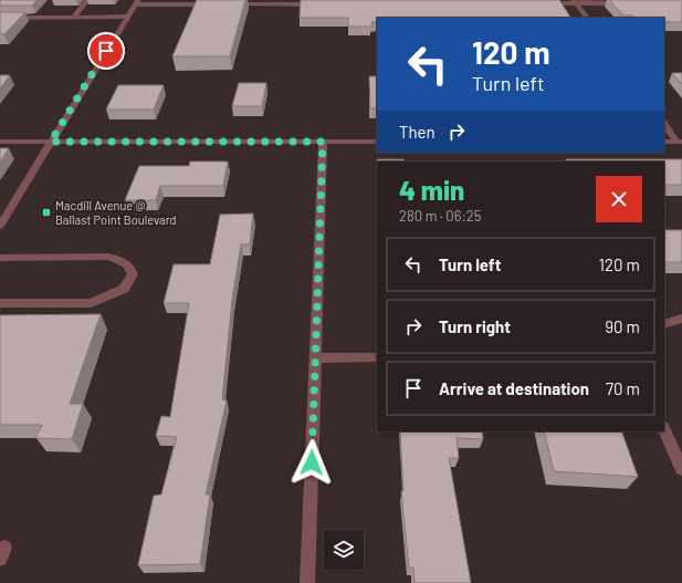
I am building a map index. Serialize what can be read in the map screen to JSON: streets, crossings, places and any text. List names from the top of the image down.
{
  "places": {
    "transit": ["Macdill Avenue @ Ballast Point Boulevard"]
  },
  "page": {
    "turn": ["120 m", "Turn left"],
    "then": "Then",
    "heading": ["4 min", "280 m · 06:25"],
    "list": [
      {
        "name": "Turn left",
        "value": "120 m"
      },
      {
        "name": "Turn right",
        "value": "90 m"
      },
      {
        "name": "Arrive at destination",
        "value": "70 m"
      }
    ]
  }
}
